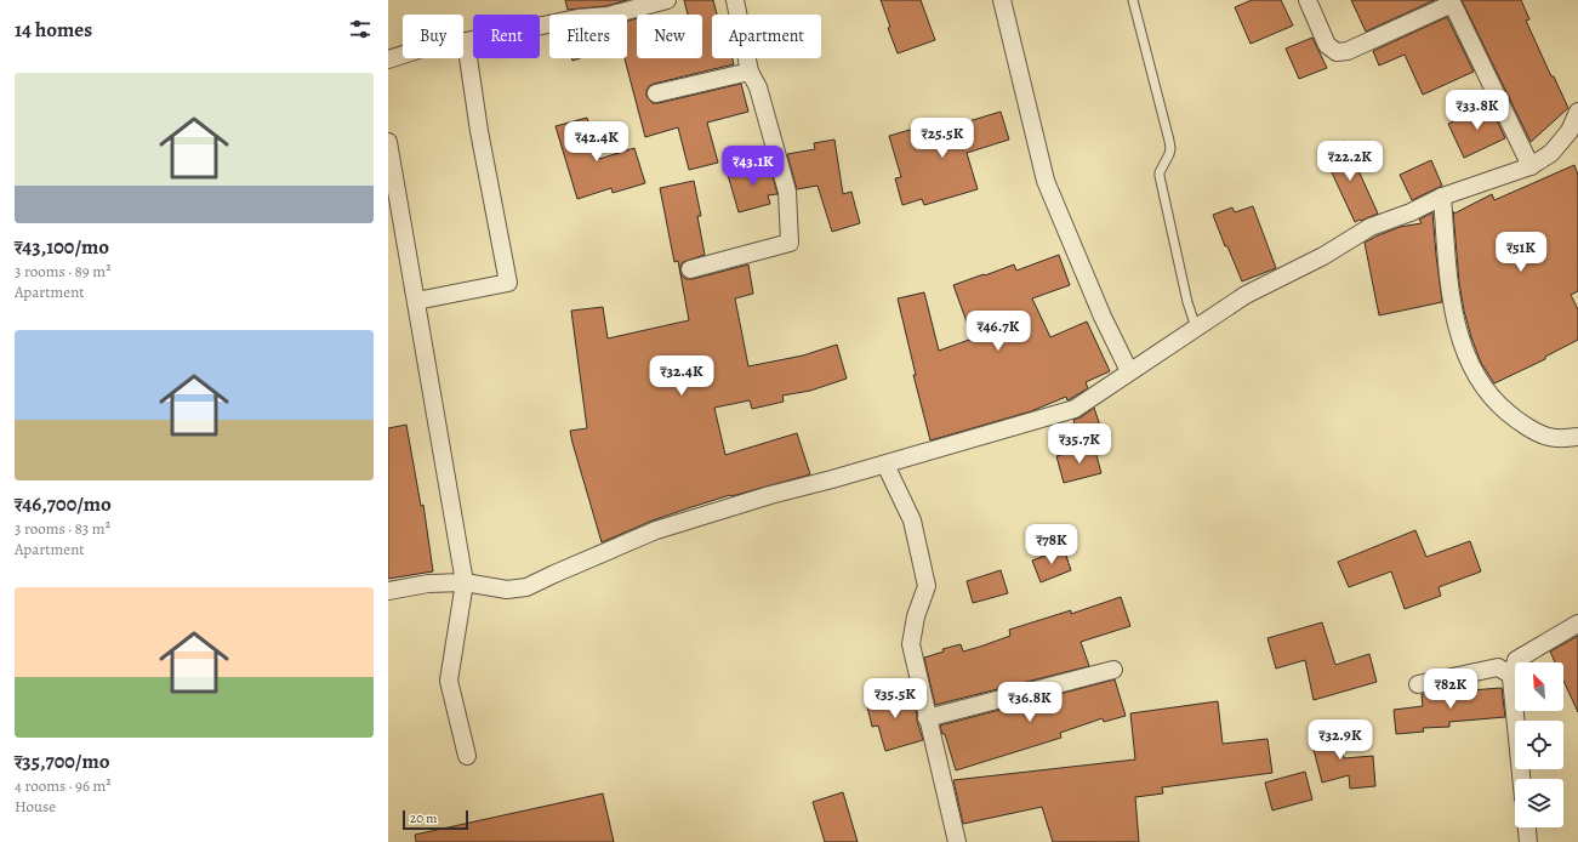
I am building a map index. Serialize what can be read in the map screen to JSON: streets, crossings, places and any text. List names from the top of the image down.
{
  "scale_bar": "20 m",
  "north": "top left",
  "page": {
    "heading": "14 homes",
    "chip": [
      "Buy",
      "Rent",
      "Filters",
      "New",
      "Apartment"
    ],
    "list": [
      {
        "name": "₹43,100/mo",
        "note": "3 rooms · 89 m² · Apartment"
      },
      {
        "name": "₹46,700/mo",
        "note": "3 rooms · 83 m² · Apartment"
      },
      {
        "name": "₹35,700/mo",
        "note": "4 rooms · 96 m² · House"
      }
    ],
    "price": [
      "₹33.8K",
      "₹25.5K",
      "₹42.4K",
      "₹22.2K",
      "₹43.1K",
      "₹51K",
      "₹46.7K",
      "₹32.4K",
      "₹35.7K",
      "₹78K",
      "₹82K",
      "₹35.5K",
      "₹36.8K",
      "₹32.9K"
    ],
    "scale": "20 m"
  }
}
